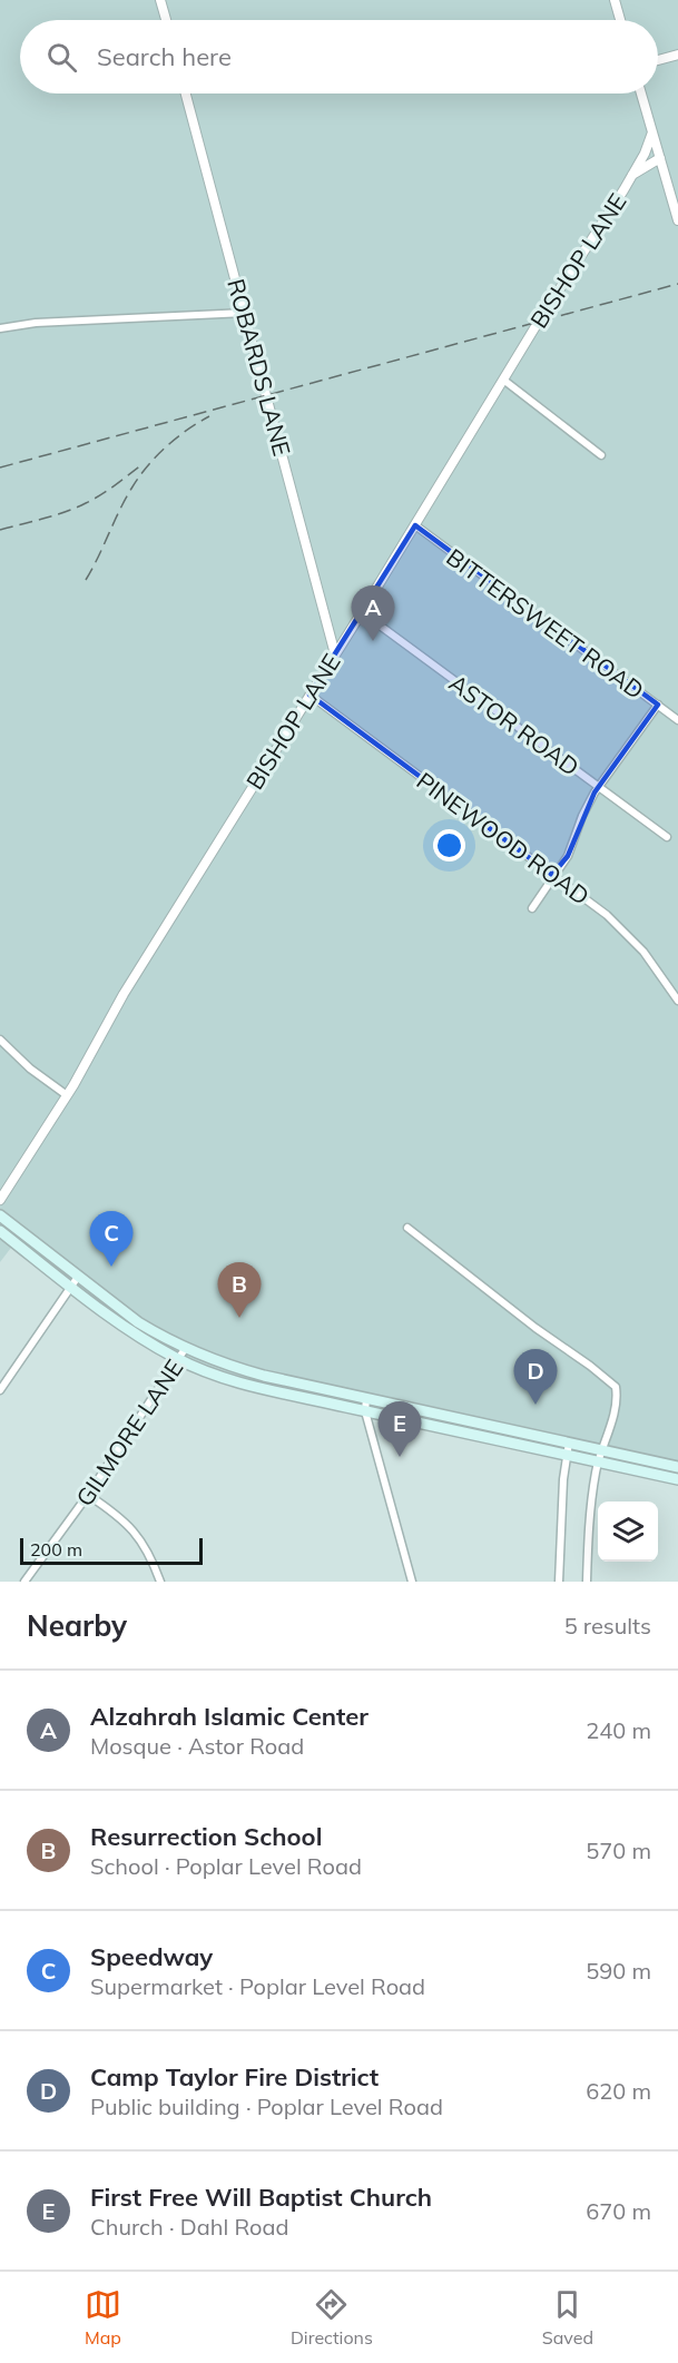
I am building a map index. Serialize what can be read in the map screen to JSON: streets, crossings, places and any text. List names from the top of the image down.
{
  "streets": {
    "street": [
      "BISHOP LANE",
      "ROBARDS LANE",
      "BITTERSWEET ROAD",
      "ASTOR ROAD",
      "PINEWOOD ROAD",
      "GILMORE LANE"
    ]
  },
  "crossings": [
    ["BISHOP LANE", "ROBARDS LANE"],
    ["BISHOP LANE", "BITTERSWEET ROAD"],
    ["BISHOP LANE", "ASTOR ROAD"],
    ["BISHOP LANE", "PINEWOOD ROAD"]
  ],
  "scale_bar": "200 m",
  "page": {
    "search": "Search here",
    "pins": [
      "A",
      "C",
      "B",
      "D",
      "E"
    ],
    "scale": "200 m",
    "heading": ["Nearby", "5 results"],
    "list": [
      {
        "mark": "A",
        "name": "Alzahrah Islamic Center",
        "note": "Mosque · Astor Road",
        "value": "240 m"
      },
      {
        "mark": "B",
        "name": "Resurrection School",
        "note": "School · Poplar Level Road",
        "value": "570 m"
      },
      {
        "mark": "C",
        "name": "Speedway",
        "note": "Supermarket · Poplar Level Road",
        "value": "590 m"
      },
      {
        "mark": "D",
        "name": "Camp Taylor Fire District",
        "note": "Public building · Poplar Level Road",
        "value": "620 m"
      },
      {
        "mark": "E",
        "name": "First Free Will Baptist Church",
        "note": "Church · Dahl Road",
        "value": "670 m"
      }
    ],
    "nav": ["Map", "Directions", "Saved"]
  }
}
